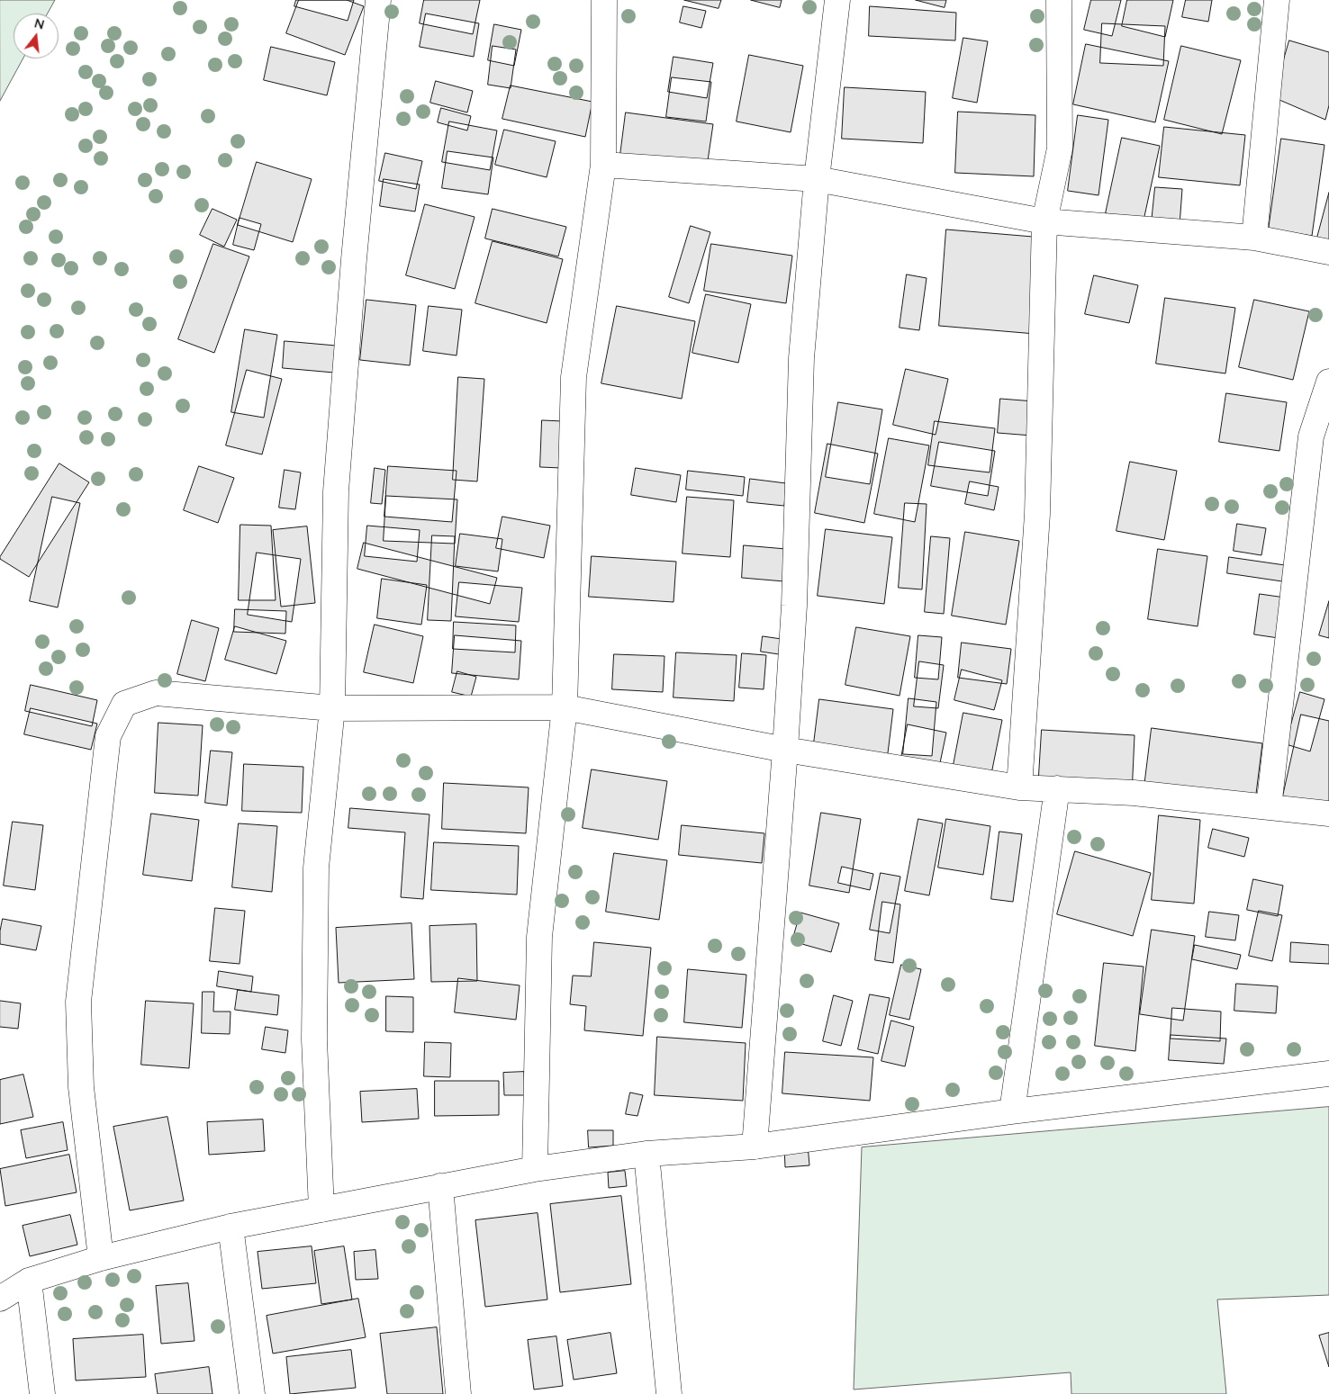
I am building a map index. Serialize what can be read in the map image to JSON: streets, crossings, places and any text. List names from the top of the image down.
{
  "north": "top"
}
